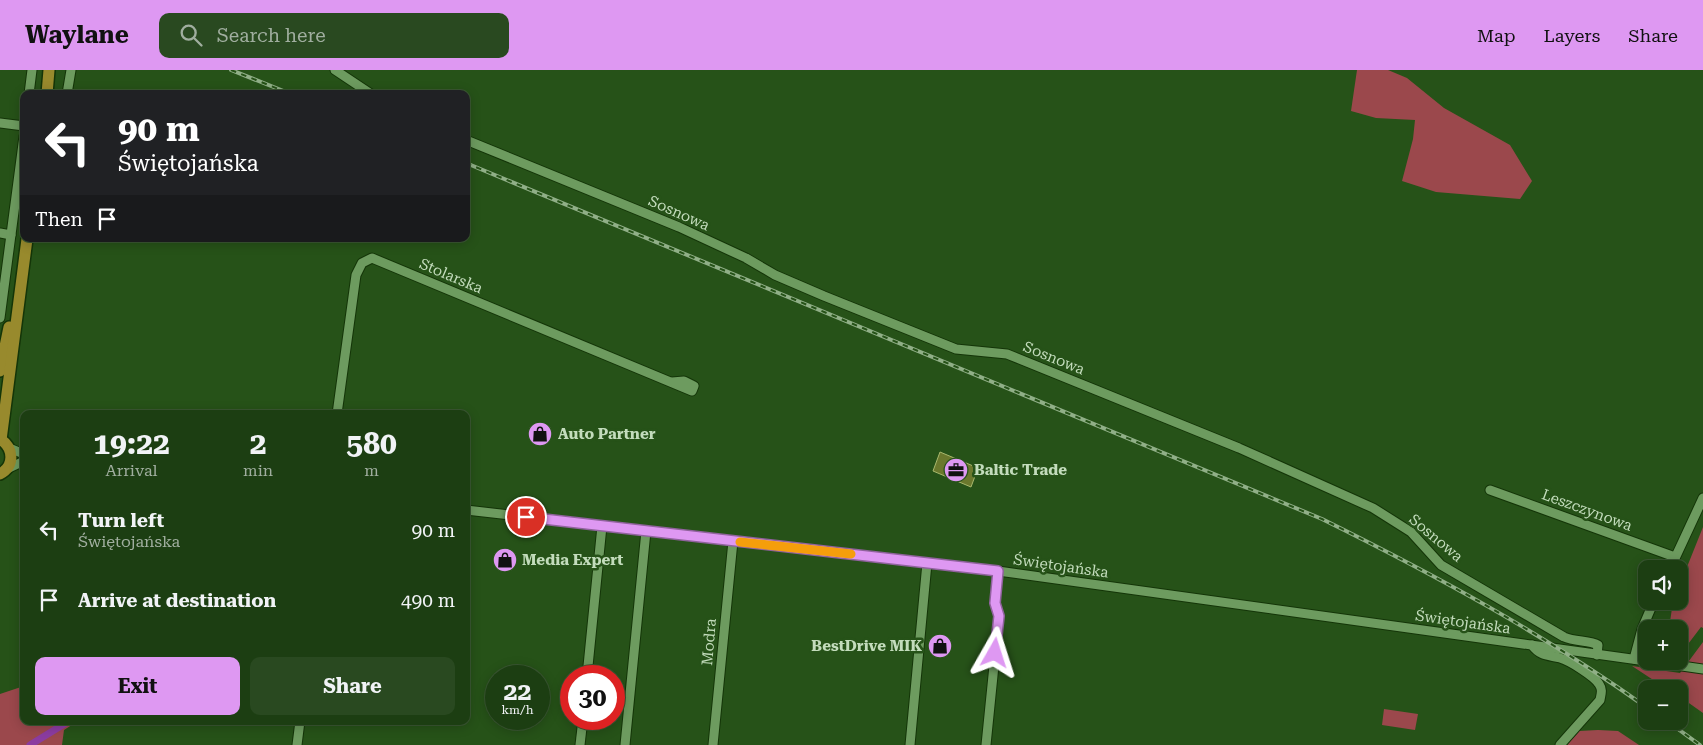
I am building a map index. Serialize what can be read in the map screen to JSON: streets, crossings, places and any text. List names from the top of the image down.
{
  "streets": {
    "street": [
      "Sosnowa",
      "Stolarska",
      "Leszczynowa",
      "Świętojańska",
      "Modra"
    ]
  },
  "crossings": [
    ["Sosnowa", "Świętojańska"],
    ["Świętojańska", "Modra"]
  ],
  "places": {
    "shop": ["Auto Partner", "Media Expert", "BestDrive MIK"],
    "office": ["Baltic Trade"]
  },
  "page": {
    "header": "Waylane",
    "search": "Search here",
    "nav": ["Map", "Layers", "Share"],
    "turn": ["90 m", "Świętojańska"],
    "then": "Then",
    "eta": [
      "19:22",
      "Arrival",
      "2",
      "min",
      "580",
      "m"
    ],
    "list": [
      {
        "name": "Turn left",
        "note": "Świętojańska",
        "value": "90 m"
      },
      {
        "name": "Arrive at destination",
        "value": "490 m"
      }
    ],
    "map_buttons": ["+", "−"],
    "buttons": ["Exit", "Share"],
    "speed": "22 km/h",
    "limit": "30"
  }
}
